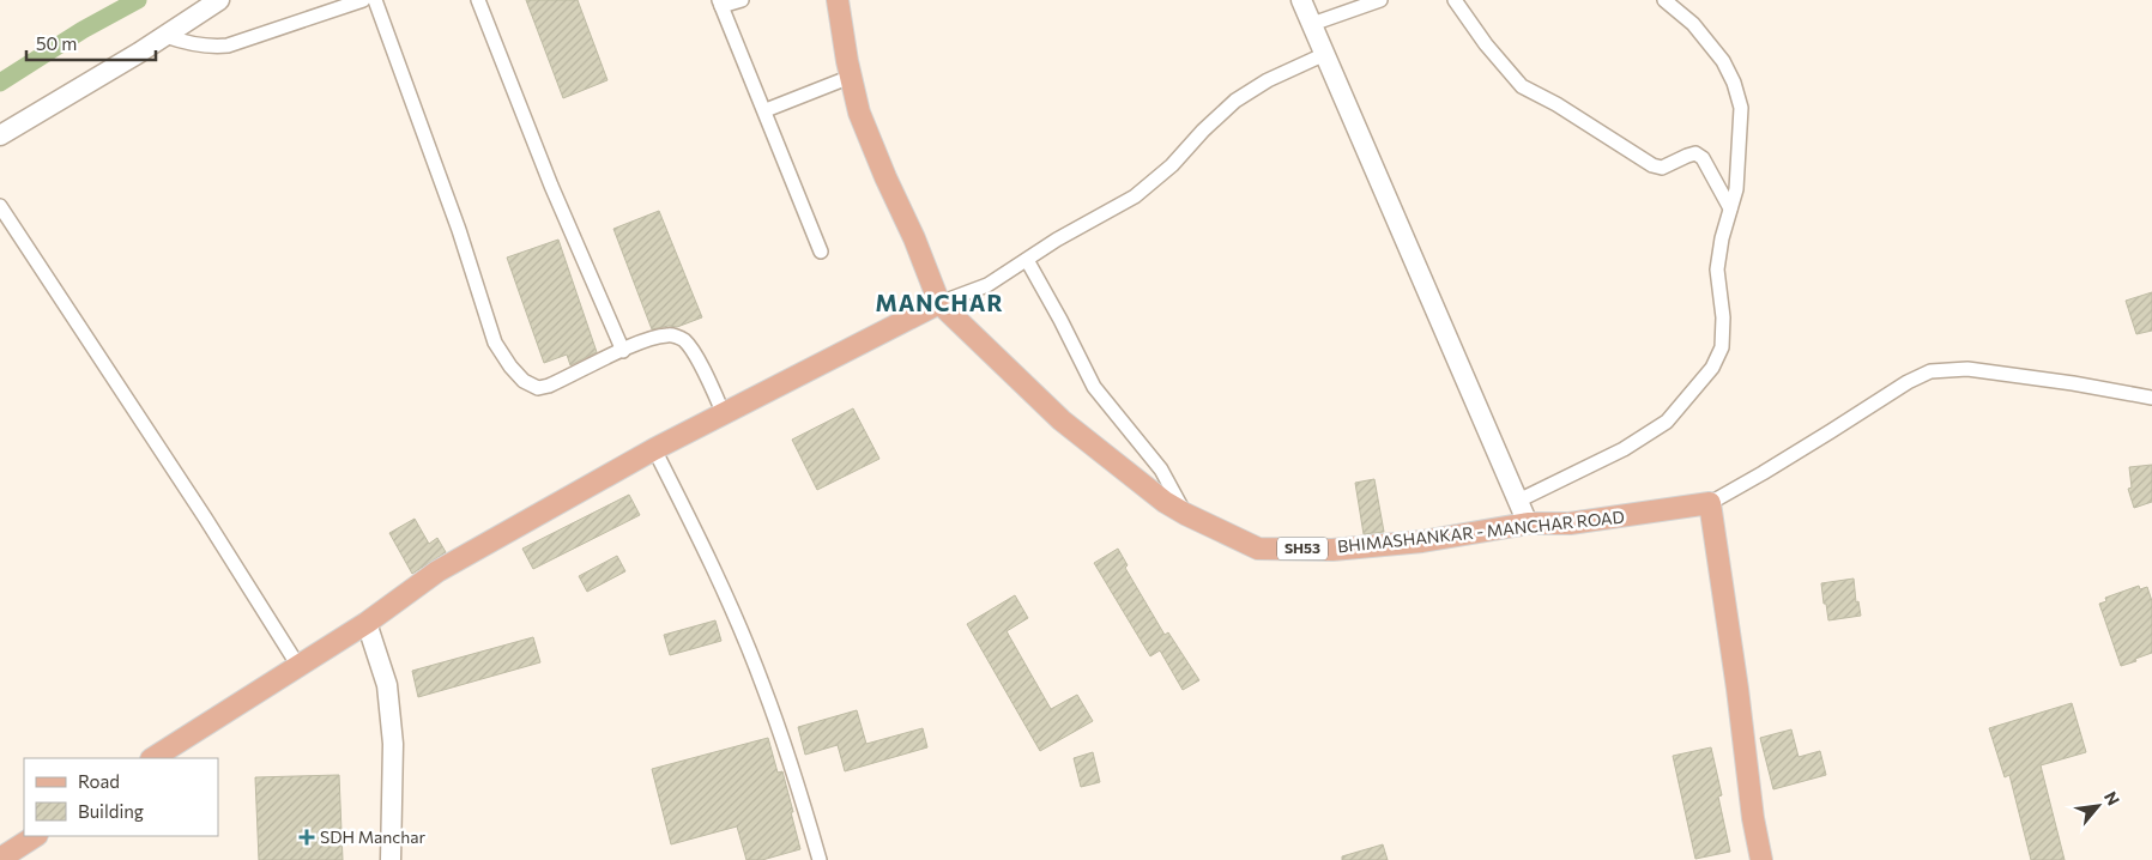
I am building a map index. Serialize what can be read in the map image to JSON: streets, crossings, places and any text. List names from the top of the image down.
{
  "streets": {
    "main road": ["BHIMASHANKAR - MANCHAR ROAD", "SH53"]
  },
  "districts": ["MANCHAR"],
  "places": {
    "health": ["SDH Manchar"]
  },
  "legend": ["Road", "Building"],
  "scale_bar": "50 m",
  "north": "top right"
}
